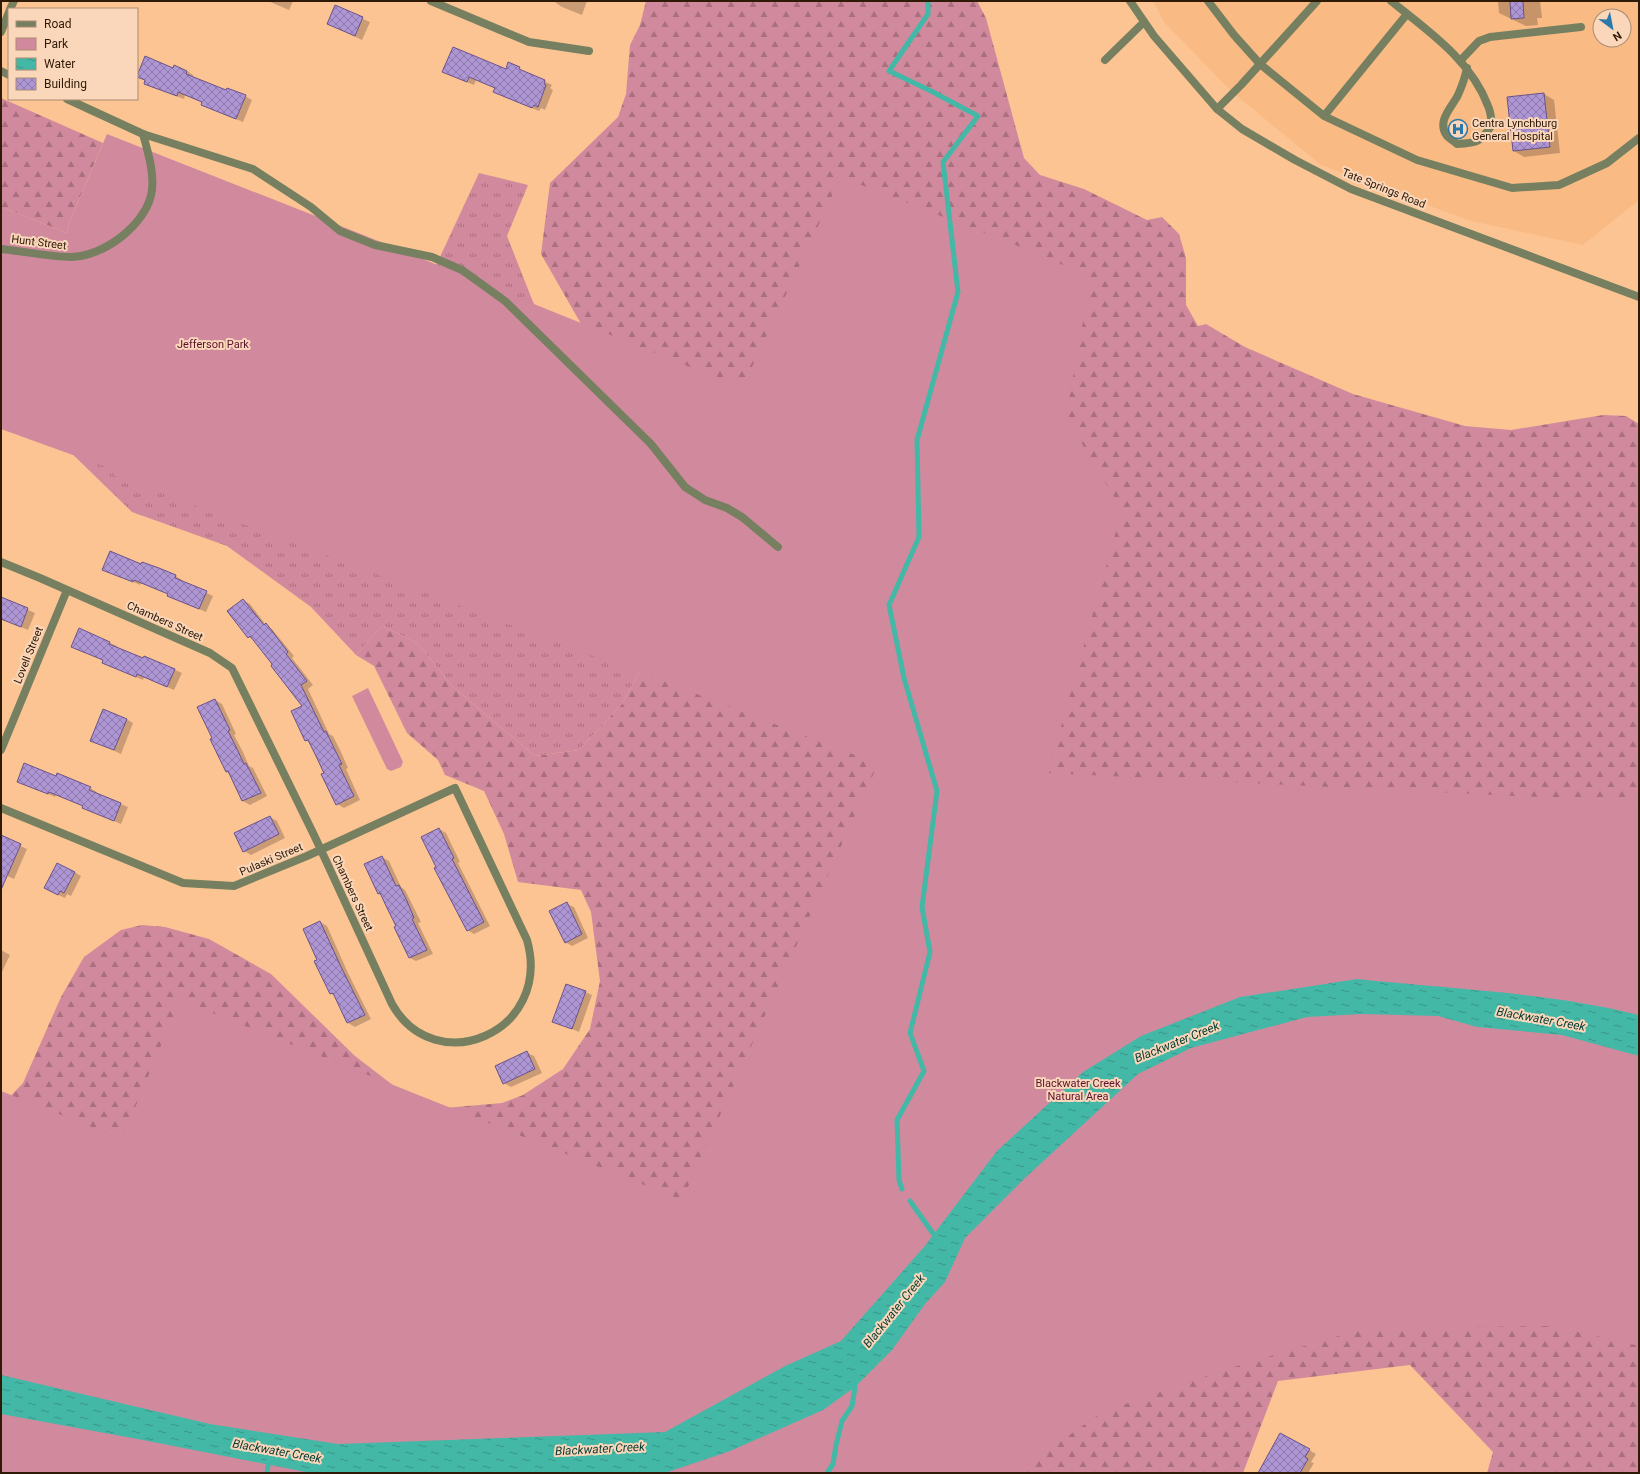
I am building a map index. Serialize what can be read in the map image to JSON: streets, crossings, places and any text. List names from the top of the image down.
{
  "streets": {
    "street": [
      "Tate Springs Road",
      "Hunt Street",
      "Chambers Street",
      "Lovell Street",
      "Pulaski Street"
    ]
  },
  "crossings": [
    ["Chambers Street", "Lovell Street"],
    ["Chambers Street", "Pulaski Street"]
  ],
  "water": ["Blackwater Creek"],
  "parks": ["Jefferson Park", "Blackwater Creek Natural Area"],
  "places": {
    "hospital": ["Centra Lynchburg General Hospital"]
  },
  "legend": [
    "Road",
    "Park",
    "Water",
    "Building"
  ],
  "north": "bottom right"
}
